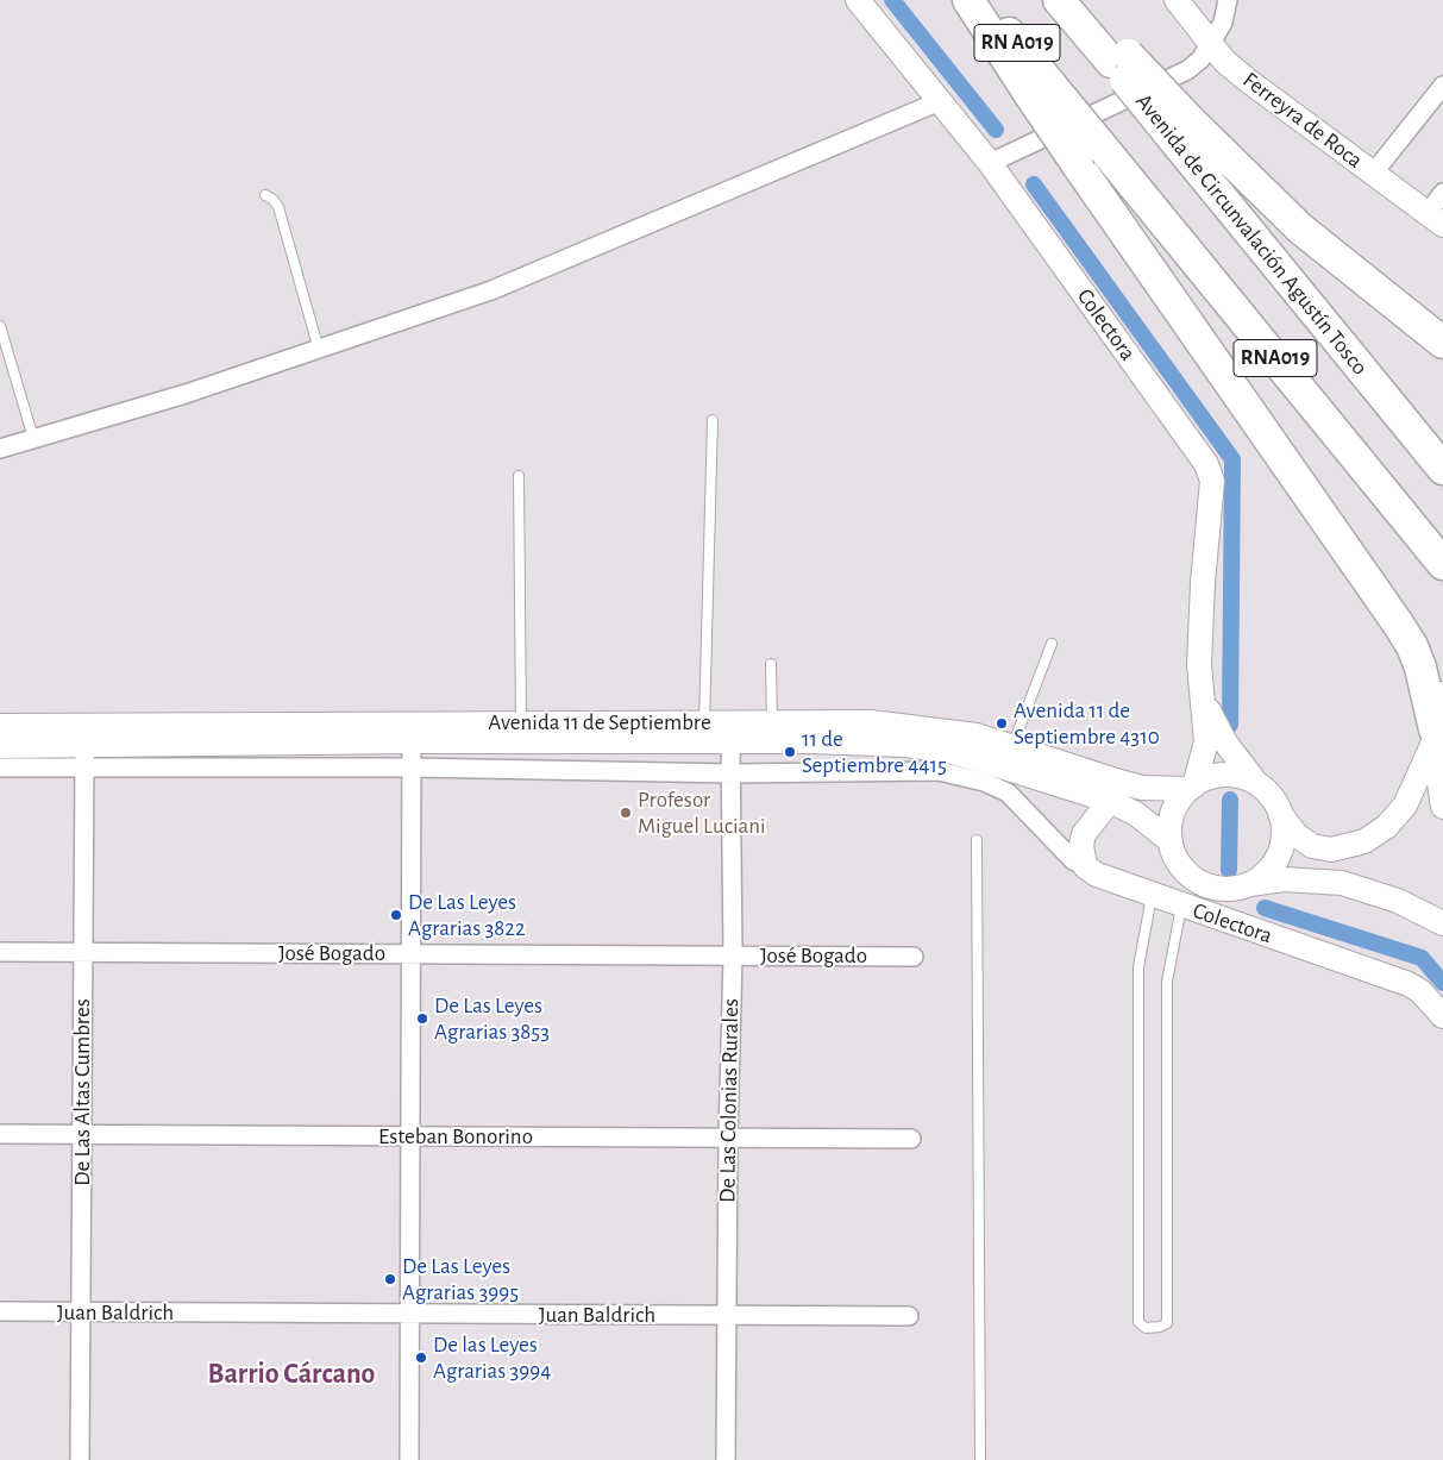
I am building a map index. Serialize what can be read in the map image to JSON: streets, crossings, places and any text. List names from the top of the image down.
{
  "streets": {
    "highway": ["RN A019", "Avenida de Circunvalación Agustín Tosco", "RNA019"],
    "main road": ["Ferreyra de Roca", "Colectora", "Avenida 11 de Septiembre"],
    "street": [
      "José Bogado",
      "De Las Altas Cumbres",
      "De Las Colonias Rurales",
      "Esteban Bonorino",
      "Juan Baldrich"
    ]
  },
  "crossings": [
    ["RN A019", "RNA019"],
    ["Colectora", "Avenida 11 de Septiembre"],
    ["Avenida 11 de Septiembre", "De Las Altas Cumbres"],
    ["Avenida 11 de Septiembre", "De Las Colonias Rurales"],
    ["José Bogado", "De Las Altas Cumbres"],
    ["José Bogado", "De Las Colonias Rurales"],
    ["De Las Altas Cumbres", "Esteban Bonorino"],
    ["De Las Altas Cumbres", "Juan Baldrich"],
    ["De Las Colonias Rurales", "Esteban Bonorino"],
    ["De Las Colonias Rurales", "Juan Baldrich"]
  ],
  "districts": ["Barrio Cárcano"],
  "places": [
    "Avenida 11 de Septiembre 4310",
    "11 de Septiembre 4415",
    "Profesor Miguel Luciani",
    "De Las Leyes Agrarias 3822",
    "De Las Leyes Agrarias 3853",
    "De Las Leyes Agrarias 3995",
    "De las Leyes Agrarias 3994"
  ]
}
